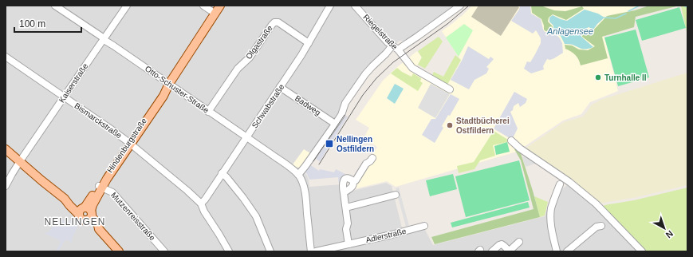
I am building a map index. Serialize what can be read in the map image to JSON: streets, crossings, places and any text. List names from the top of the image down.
{
  "streets": {
    "main road": ["Hindenburgstraße"],
    "street": [
      "Riegelstraße",
      "Olgastraße",
      "Kaiserstraße",
      "Otto-Schuster-Straße",
      "Badweg",
      "Schwabstraße",
      "Bismarckstraße",
      "Mutzenreisstraße",
      "Adlerstraße"
    ]
  },
  "crossings": [
    ["Olgastraße", "Otto-Schuster-Straße"],
    ["Olgastraße", "Schwabstraße"],
    ["Kaiserstraße", "Otto-Schuster-Straße"],
    ["Kaiserstraße", "Bismarckstraße"],
    ["Otto-Schuster-Straße", "Schwabstraße"],
    ["Otto-Schuster-Straße", "Hindenburgstraße"],
    ["Badweg", "Schwabstraße"],
    ["Schwabstraße", "Bismarckstraße"],
    ["Bismarckstraße", "Hindenburgstraße"],
    ["Hindenburgstraße", "Mutzenreisstraße"]
  ],
  "districts": ["NELLINGEN"],
  "water": ["Anlagensee"],
  "places": {
    "other": ["Turnhalle II", "Stadtbücherei Ostfildern"],
    "transit": ["Nellingen Ostfildern"]
  },
  "scale_bar": "100 m",
  "north": "bottom right"
}
